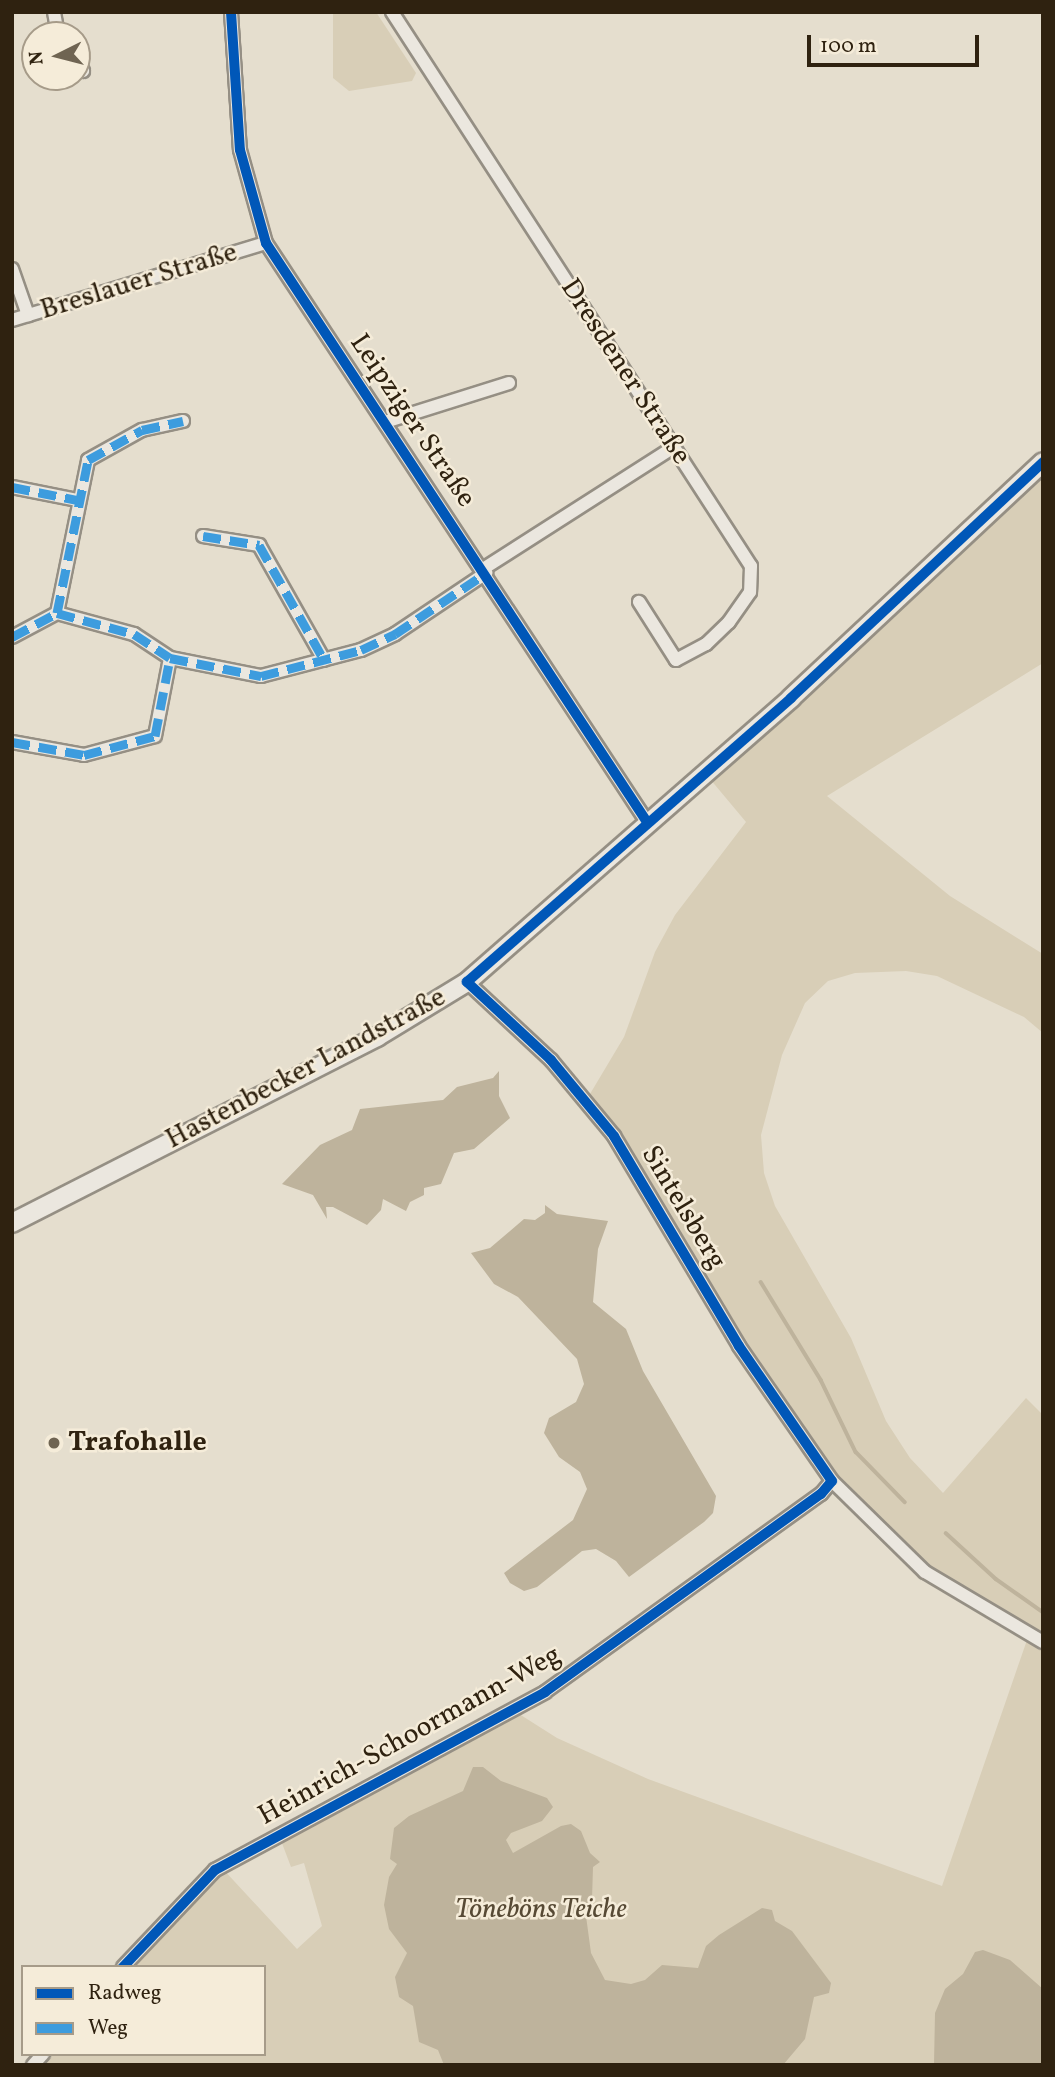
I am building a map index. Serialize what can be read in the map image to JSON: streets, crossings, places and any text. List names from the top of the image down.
{
  "streets": {
    "main road": ["Hastenbecker Landstraße"],
    "street": [
      "Breslauer Straße",
      "Dresdener Straße",
      "Leipziger Straße",
      "Sintelsberg",
      "Heinrich-Schoormann-Weg"
    ]
  },
  "crossings": [
    ["Breslauer Straße", "Leipziger Straße"],
    ["Leipziger Straße", "Hastenbecker Landstraße"],
    ["Hastenbecker Landstraße", "Sintelsberg"],
    ["Sintelsberg", "Heinrich-Schoormann-Weg"]
  ],
  "parks": ["Töneböns Teiche"],
  "places": ["Trafohalle"],
  "legend": ["Radweg", "Weg"],
  "scale_bar": "100 m",
  "north": "left"
}
